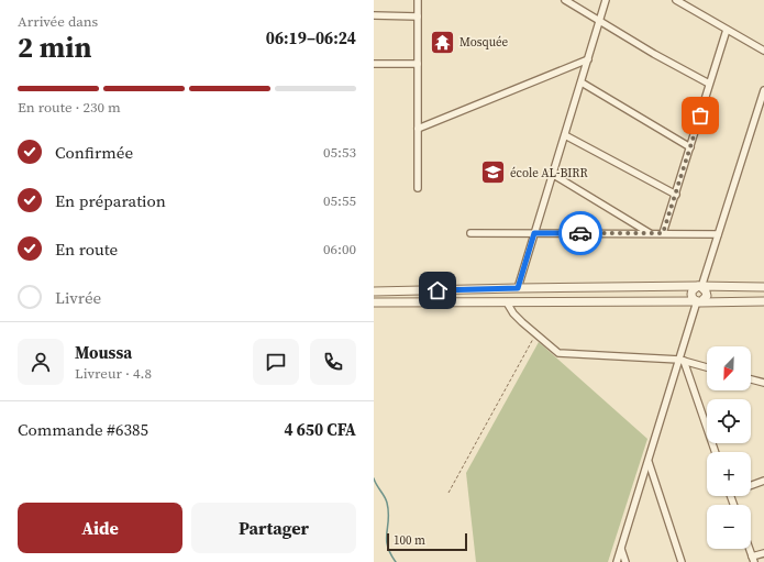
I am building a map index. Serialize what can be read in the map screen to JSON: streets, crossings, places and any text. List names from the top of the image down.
{
  "places": {
    "temple": ["Mosquée"],
    "school or university": ["école AL-BIRR"]
  },
  "scale_bar": "100 m",
  "north": "bottom left",
  "page": {
    "heading": ["2 min", "Arrivée dans", "06:19–06:24"],
    "panel": [
      "Moussa",
      "Livreur · 4.8",
      "Commande #6385",
      "4 650 CFA"
    ],
    "bar": "En route · 230 m",
    "list": [
      ["Confirmée", "05:53"],
      ["En préparation", "05:55"],
      ["En route", "06:00"],
      "Livrée"
    ],
    "map_buttons": ["+", "−"],
    "buttons": ["Aide", "Partager"],
    "scale": "100 m"
  }
}
